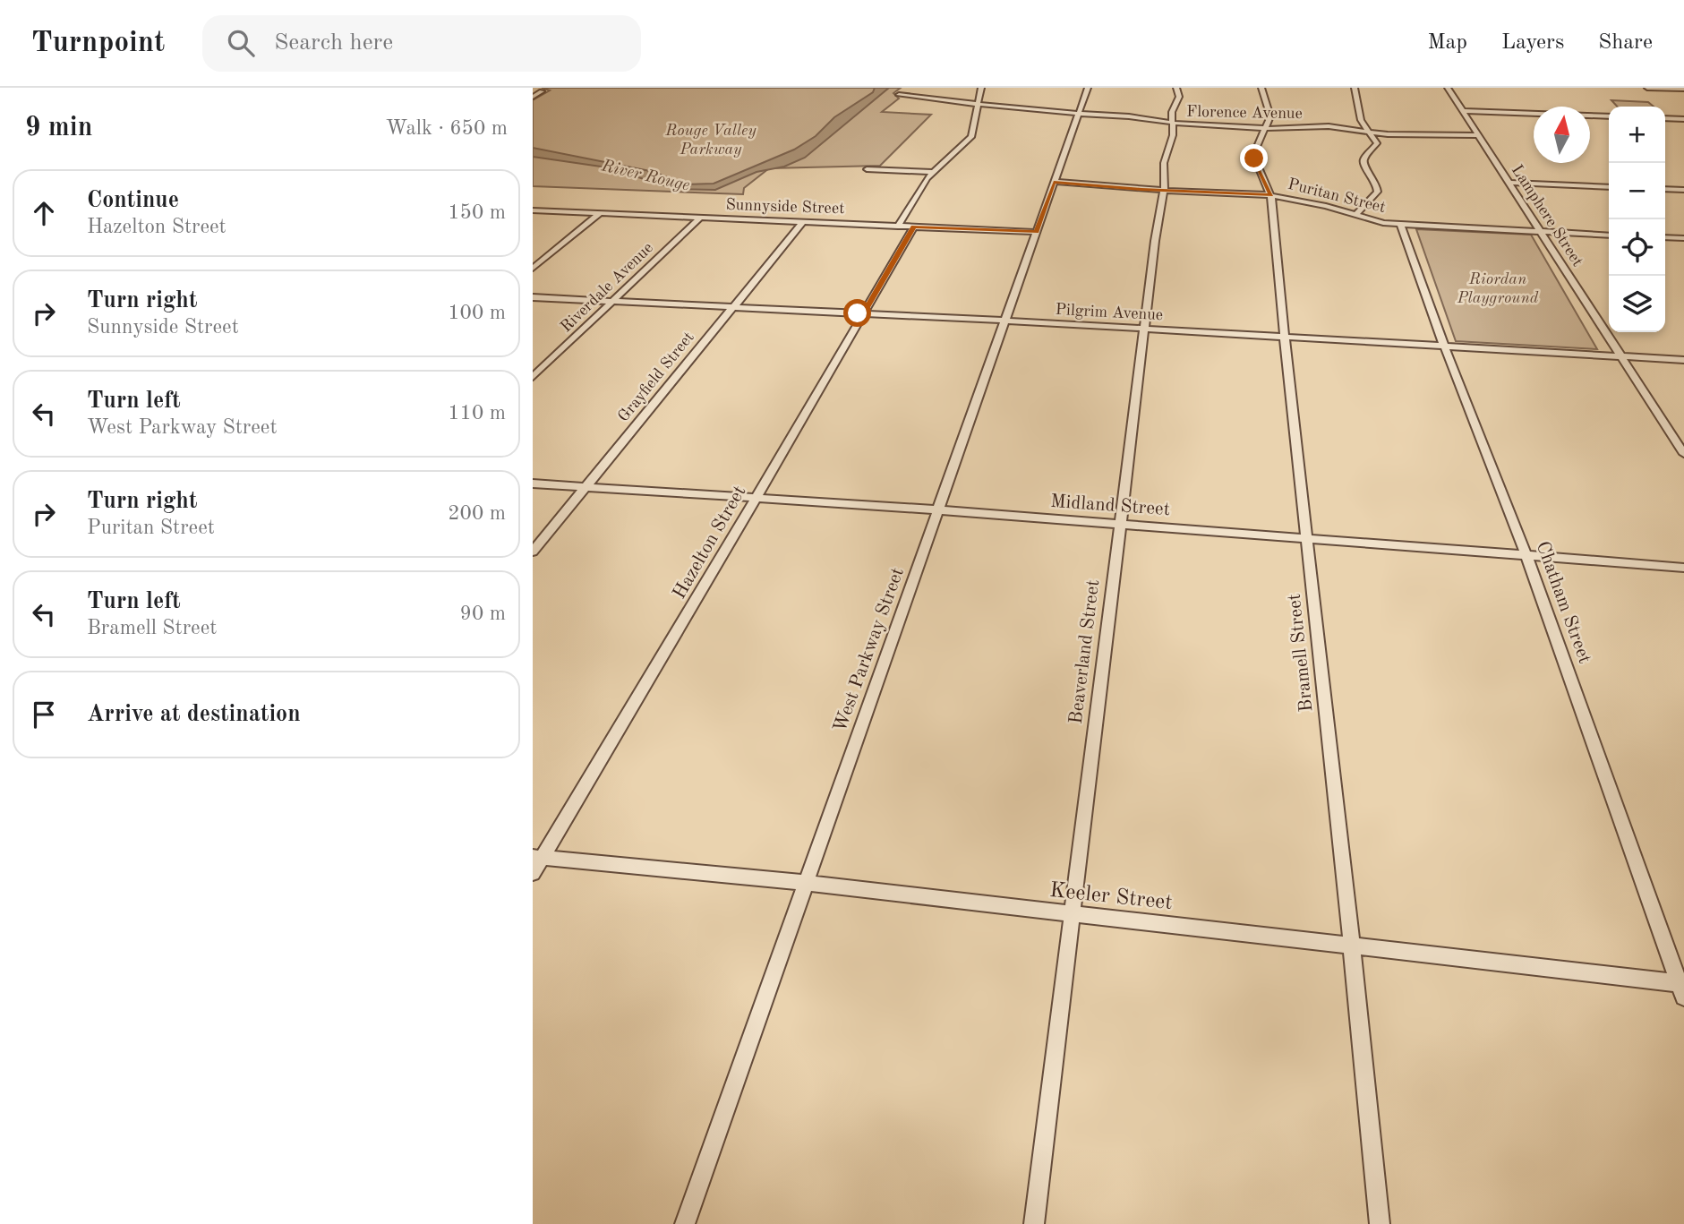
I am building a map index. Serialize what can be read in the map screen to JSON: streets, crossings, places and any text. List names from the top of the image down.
{
  "streets": {
    "street": [
      "Florence Avenue",
      "Puritan Street",
      "Sunnyside Street",
      "Lamphere Street",
      "Riverdale Avenue",
      "Pilgrim Avenue",
      "Grayfield Street",
      "Midland Street",
      "Hazelton Street",
      "Chatham Street",
      "West Parkway Street",
      "Beaverland Street",
      "Bramell Street",
      "Keeler Street"
    ]
  },
  "crossings": [
    ["Florence Avenue", "Lamphere Street"],
    ["Florence Avenue", "West Parkway Street"],
    ["Florence Avenue", "Beaverland Street"],
    ["Florence Avenue", "Bramell Street"],
    ["Puritan Street", "Lamphere Street"],
    ["Puritan Street", "Chatham Street"],
    ["Puritan Street", "West Parkway Street"],
    ["Puritan Street", "Beaverland Street"],
    ["Puritan Street", "Bramell Street"],
    ["Sunnyside Street", "Riverdale Avenue"],
    ["Sunnyside Street", "Grayfield Street"],
    ["Sunnyside Street", "Hazelton Street"],
    ["Sunnyside Street", "West Parkway Street"],
    ["Lamphere Street", "Pilgrim Avenue"],
    ["Riverdale Avenue", "Pilgrim Avenue"],
    ["Pilgrim Avenue", "Grayfield Street"],
    ["Pilgrim Avenue", "Hazelton Street"],
    ["Pilgrim Avenue", "Chatham Street"],
    ["Pilgrim Avenue", "West Parkway Street"],
    ["Pilgrim Avenue", "Beaverland Street"],
    ["Pilgrim Avenue", "Bramell Street"],
    ["Grayfield Street", "Midland Street"],
    ["Midland Street", "Hazelton Street"],
    ["Midland Street", "Chatham Street"],
    ["Midland Street", "West Parkway Street"],
    ["Midland Street", "Beaverland Street"],
    ["Midland Street", "Bramell Street"],
    ["Hazelton Street", "Keeler Street"],
    ["Chatham Street", "Keeler Street"],
    ["West Parkway Street", "Keeler Street"],
    ["Beaverland Street", "Keeler Street"],
    ["Bramell Street", "Keeler Street"]
  ],
  "water": ["River Rouge"],
  "parks": ["Rouge Valley Parkway", "Riordan Playground"],
  "north": "top",
  "page": {
    "header": "Turnpoint",
    "search": "Search here",
    "nav": ["Map", "Layers", "Share"],
    "heading": ["9 min", "Walk · 650 m"],
    "map_buttons": ["+", "−"],
    "list": [
      ["Continue", "Hazelton Street", "150 m"],
      ["Turn right", "Sunnyside Street", "100 m"],
      ["Turn left", "West Parkway Street", "110 m"],
      ["Turn right", "Puritan Street", "200 m"],
      ["Turn left", "Bramell Street", "90 m"],
      "Arrive at destination"
    ]
  }
}
